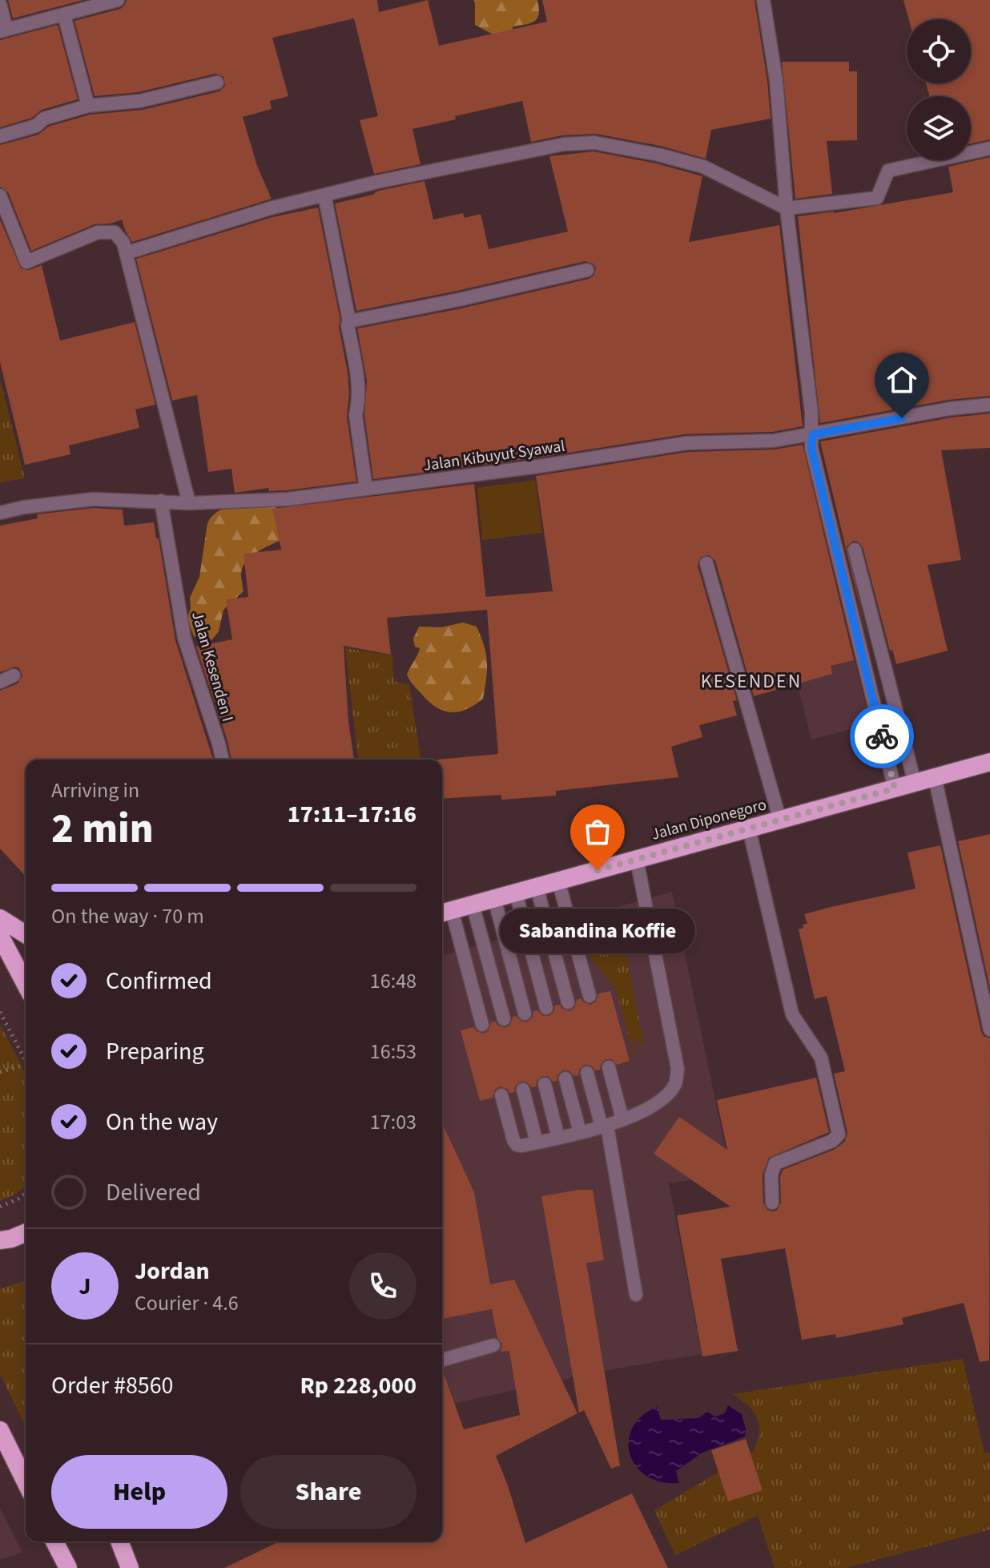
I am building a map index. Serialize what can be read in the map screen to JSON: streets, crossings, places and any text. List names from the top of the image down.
{
  "streets": {
    "highway": ["Jalan Diponegoro"],
    "street": ["Jalan Kibuyut Syawal", "Jalan Kesenden I"]
  },
  "crossings": [
    ["Jalan Kibuyut Syawal", "Jalan Kesenden I"]
  ],
  "districts": ["KESENDEN"],
  "places": ["Sabandina Koffie"],
  "page": {
    "heading": ["2 min", "Arriving in", "17:11–17:16"],
    "panel": [
      "Jordan",
      "Courier · 4.6",
      "Order #8560",
      "Rp 228,000"
    ],
    "bar": "On the way · 70 m",
    "bubble": "Sabandina Koffie",
    "list": [
      ["Confirmed", "16:48"],
      ["Preparing", "16:53"],
      ["On the way", "17:03"],
      "Delivered"
    ],
    "round": "J",
    "buttons": ["Help", "Share"]
  }
}
